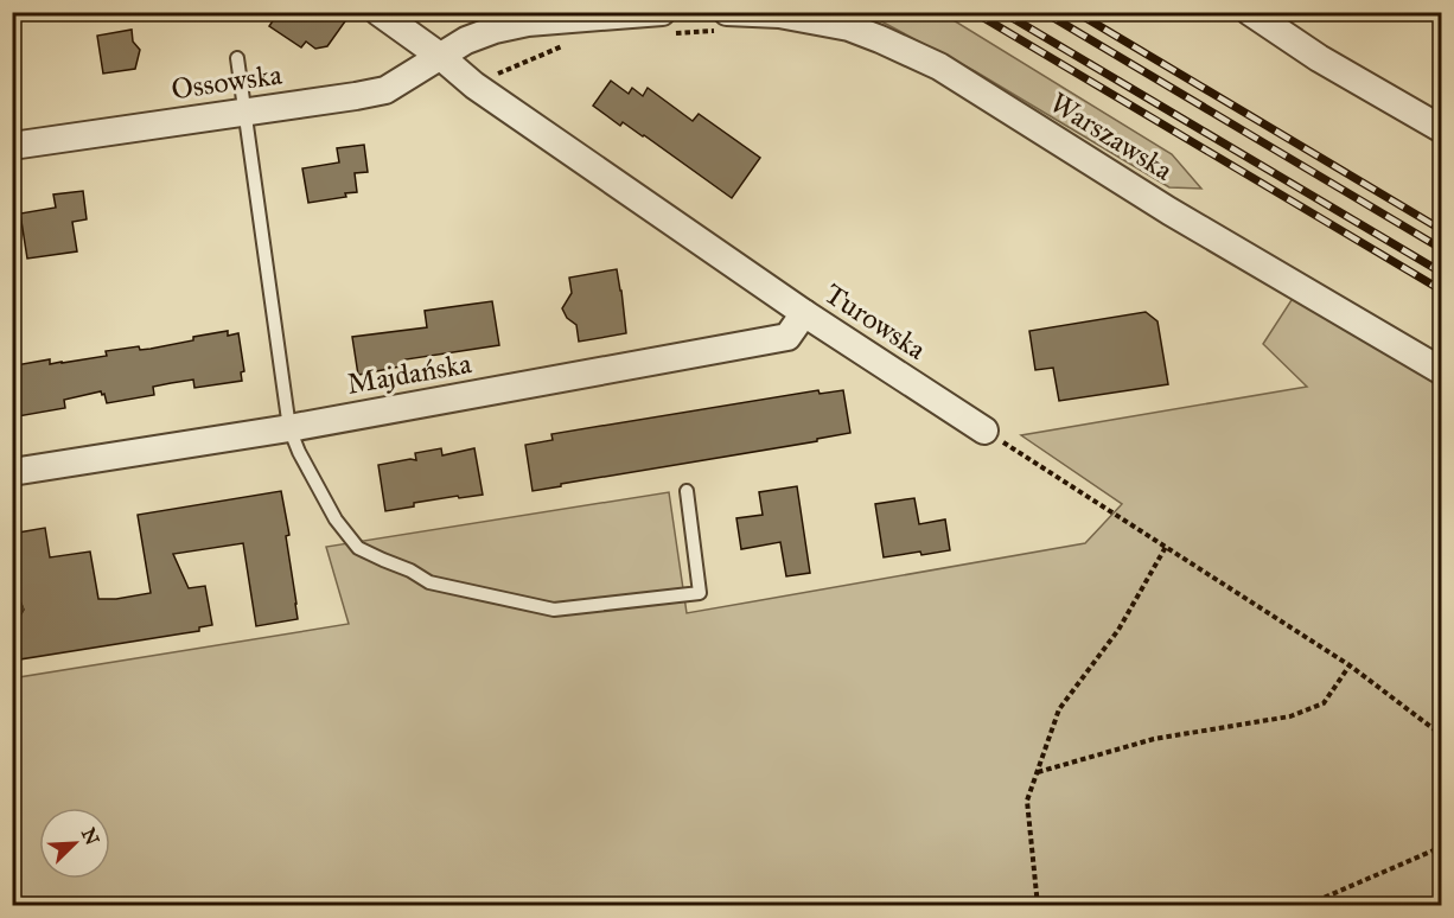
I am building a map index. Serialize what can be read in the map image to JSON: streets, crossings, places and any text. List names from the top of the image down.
{
  "streets": {
    "street": [
      "Ossowska",
      "Warszawska",
      "Turowska",
      "Majdańska"
    ]
  },
  "crossings": [
    ["Ossowska", "Turowska"],
    ["Turowska", "Majdańska"]
  ],
  "north": "top right"
}
